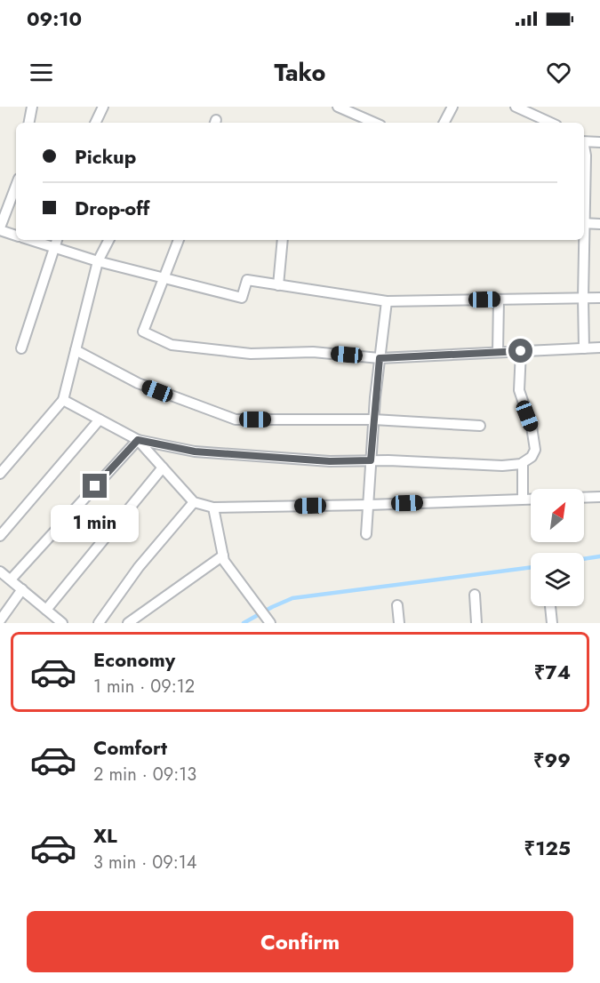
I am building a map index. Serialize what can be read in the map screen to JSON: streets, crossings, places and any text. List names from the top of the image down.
{
  "north": "top right",
  "page": {
    "status": "09:10",
    "header": "Tako",
    "banner": ["Pickup", "Drop-off"],
    "bubble": "1 min",
    "list": [
      {
        "name": "Economy",
        "note": "1 min · 09:12",
        "value": "₹74"
      },
      {
        "name": "Comfort",
        "note": "2 min · 09:13",
        "value": "₹99"
      },
      {
        "name": "XL",
        "note": "3 min · 09:14",
        "value": "₹125"
      }
    ],
    "buttons": "Confirm"
  }
}
